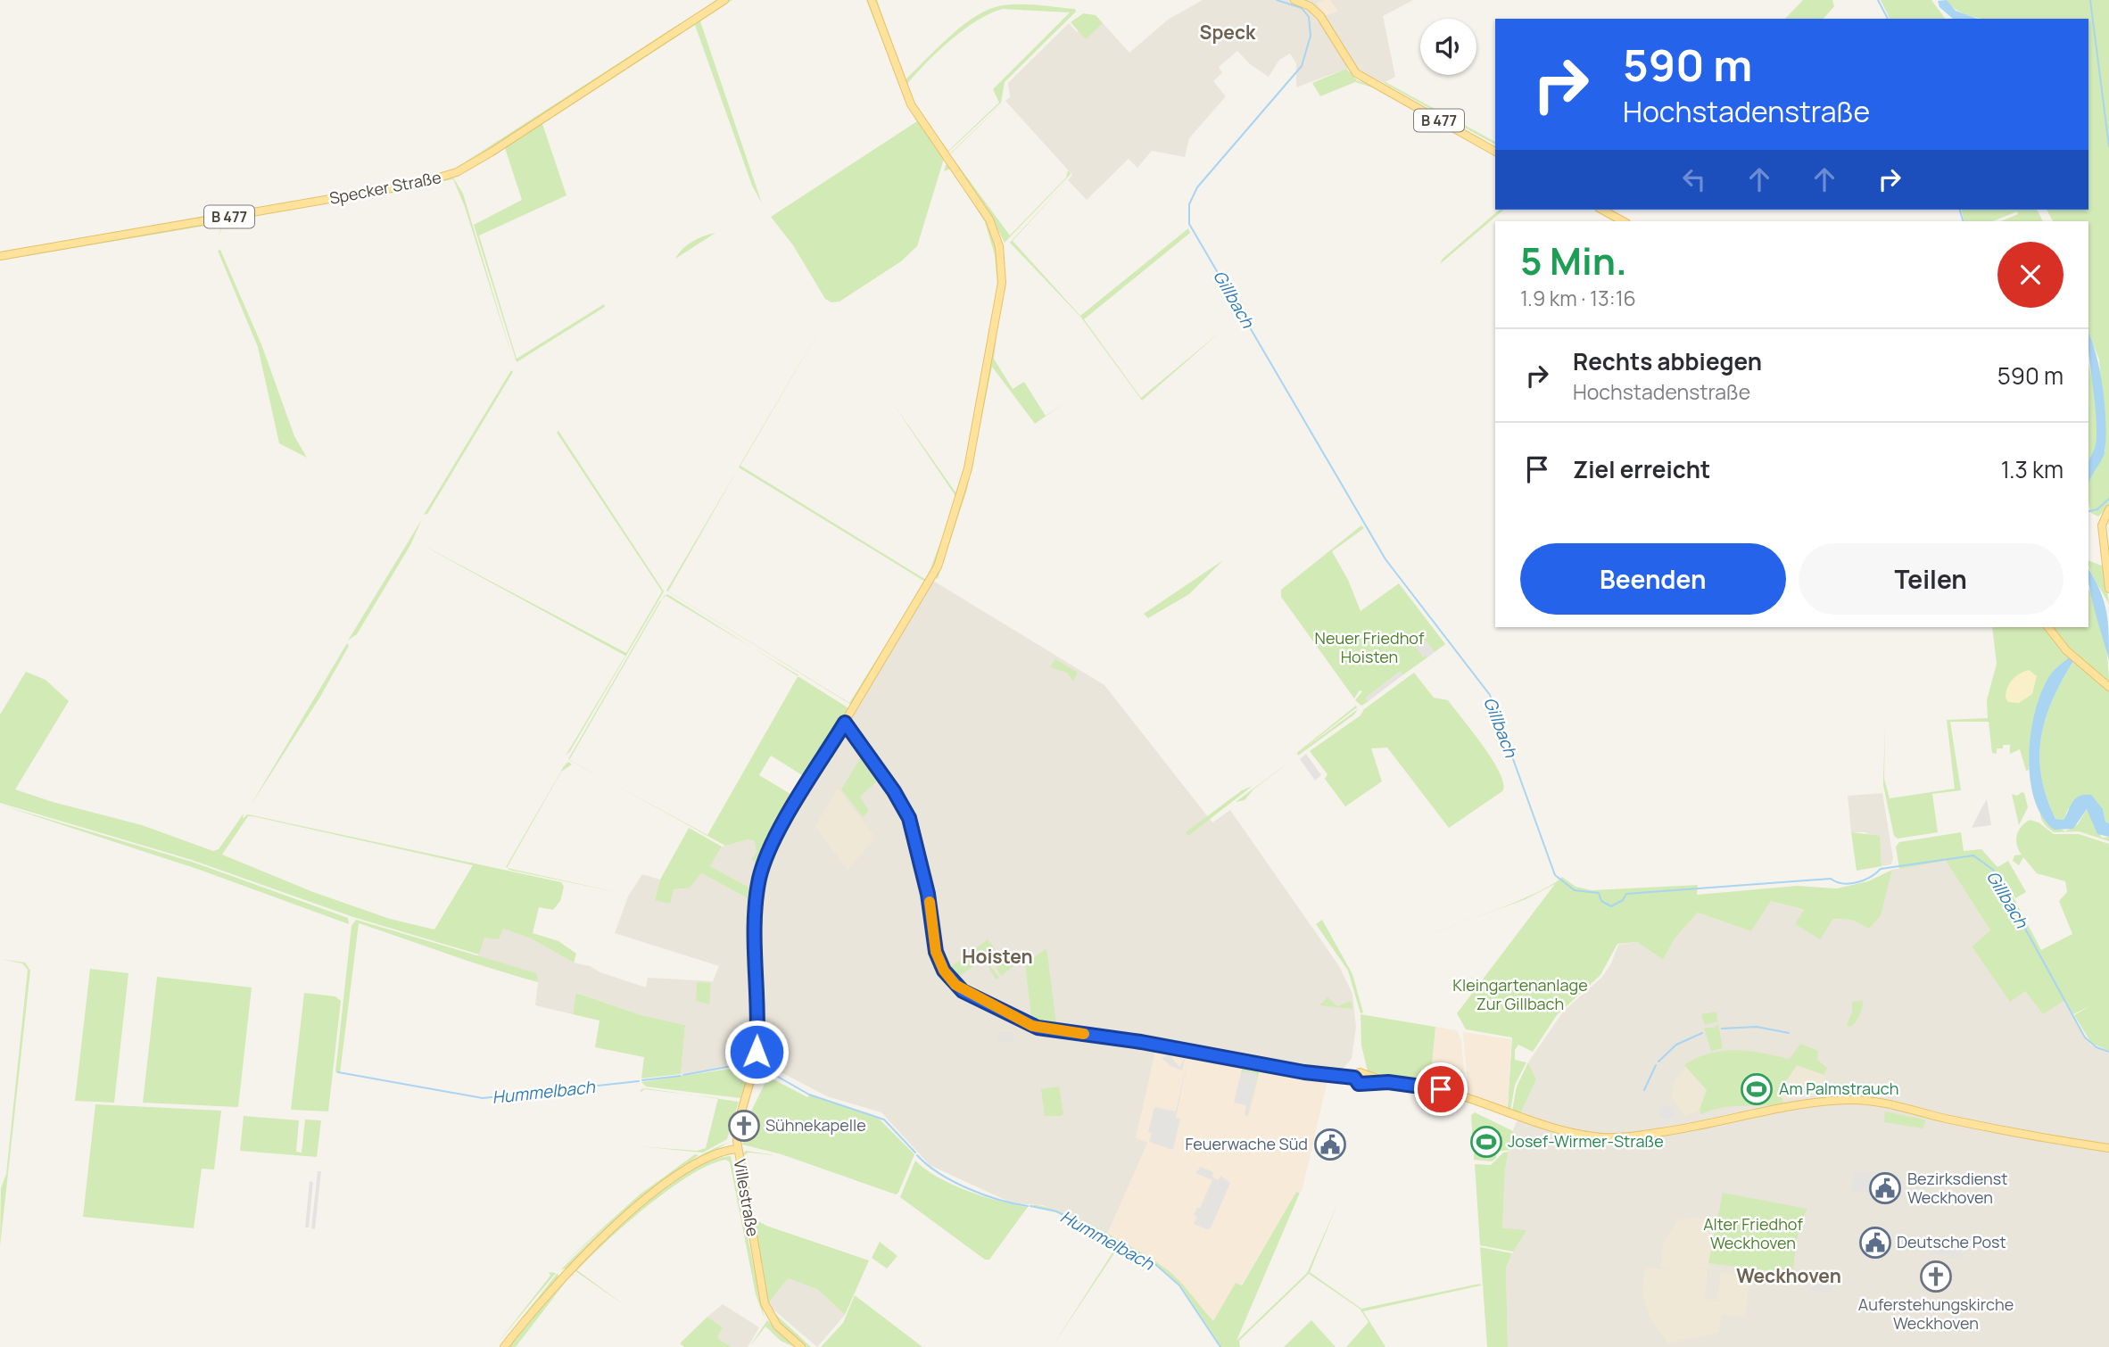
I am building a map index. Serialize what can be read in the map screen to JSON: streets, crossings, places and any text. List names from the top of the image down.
{
  "streets": {
    "main road": ["B 477", "Specker Straße", "Villestraße"]
  },
  "districts": ["Speck", "Hoisten", "Weckhoven"],
  "water": ["Gillbach", "Hummelbach"],
  "parks": ["Neuer Friedhof Hoisten", "Kleingartenanlage Zur Gillbach", "Alter Friedhof Weckhoven"],
  "places": {
    "sports": ["Am Palmstrauch", "Josef-Wirmer-Straße"],
    "church": ["Sühnekapelle", "Auferstehungskirche Weckhoven"],
    "public building": ["Feuerwache Süd", "Bezirksdienst Weckhoven", "Deutsche Post"]
  },
  "page": {
    "turn": ["590 m", "Hochstadenstraße"],
    "heading": ["5 Min.", "1.9 km · 13:16"],
    "list": [
      {
        "name": "Rechts abbiegen",
        "note": "Hochstadenstraße",
        "value": "590 m"
      },
      {
        "name": "Ziel erreicht",
        "value": "1.3 km"
      }
    ],
    "buttons": ["Beenden", "Teilen"]
  }
}
